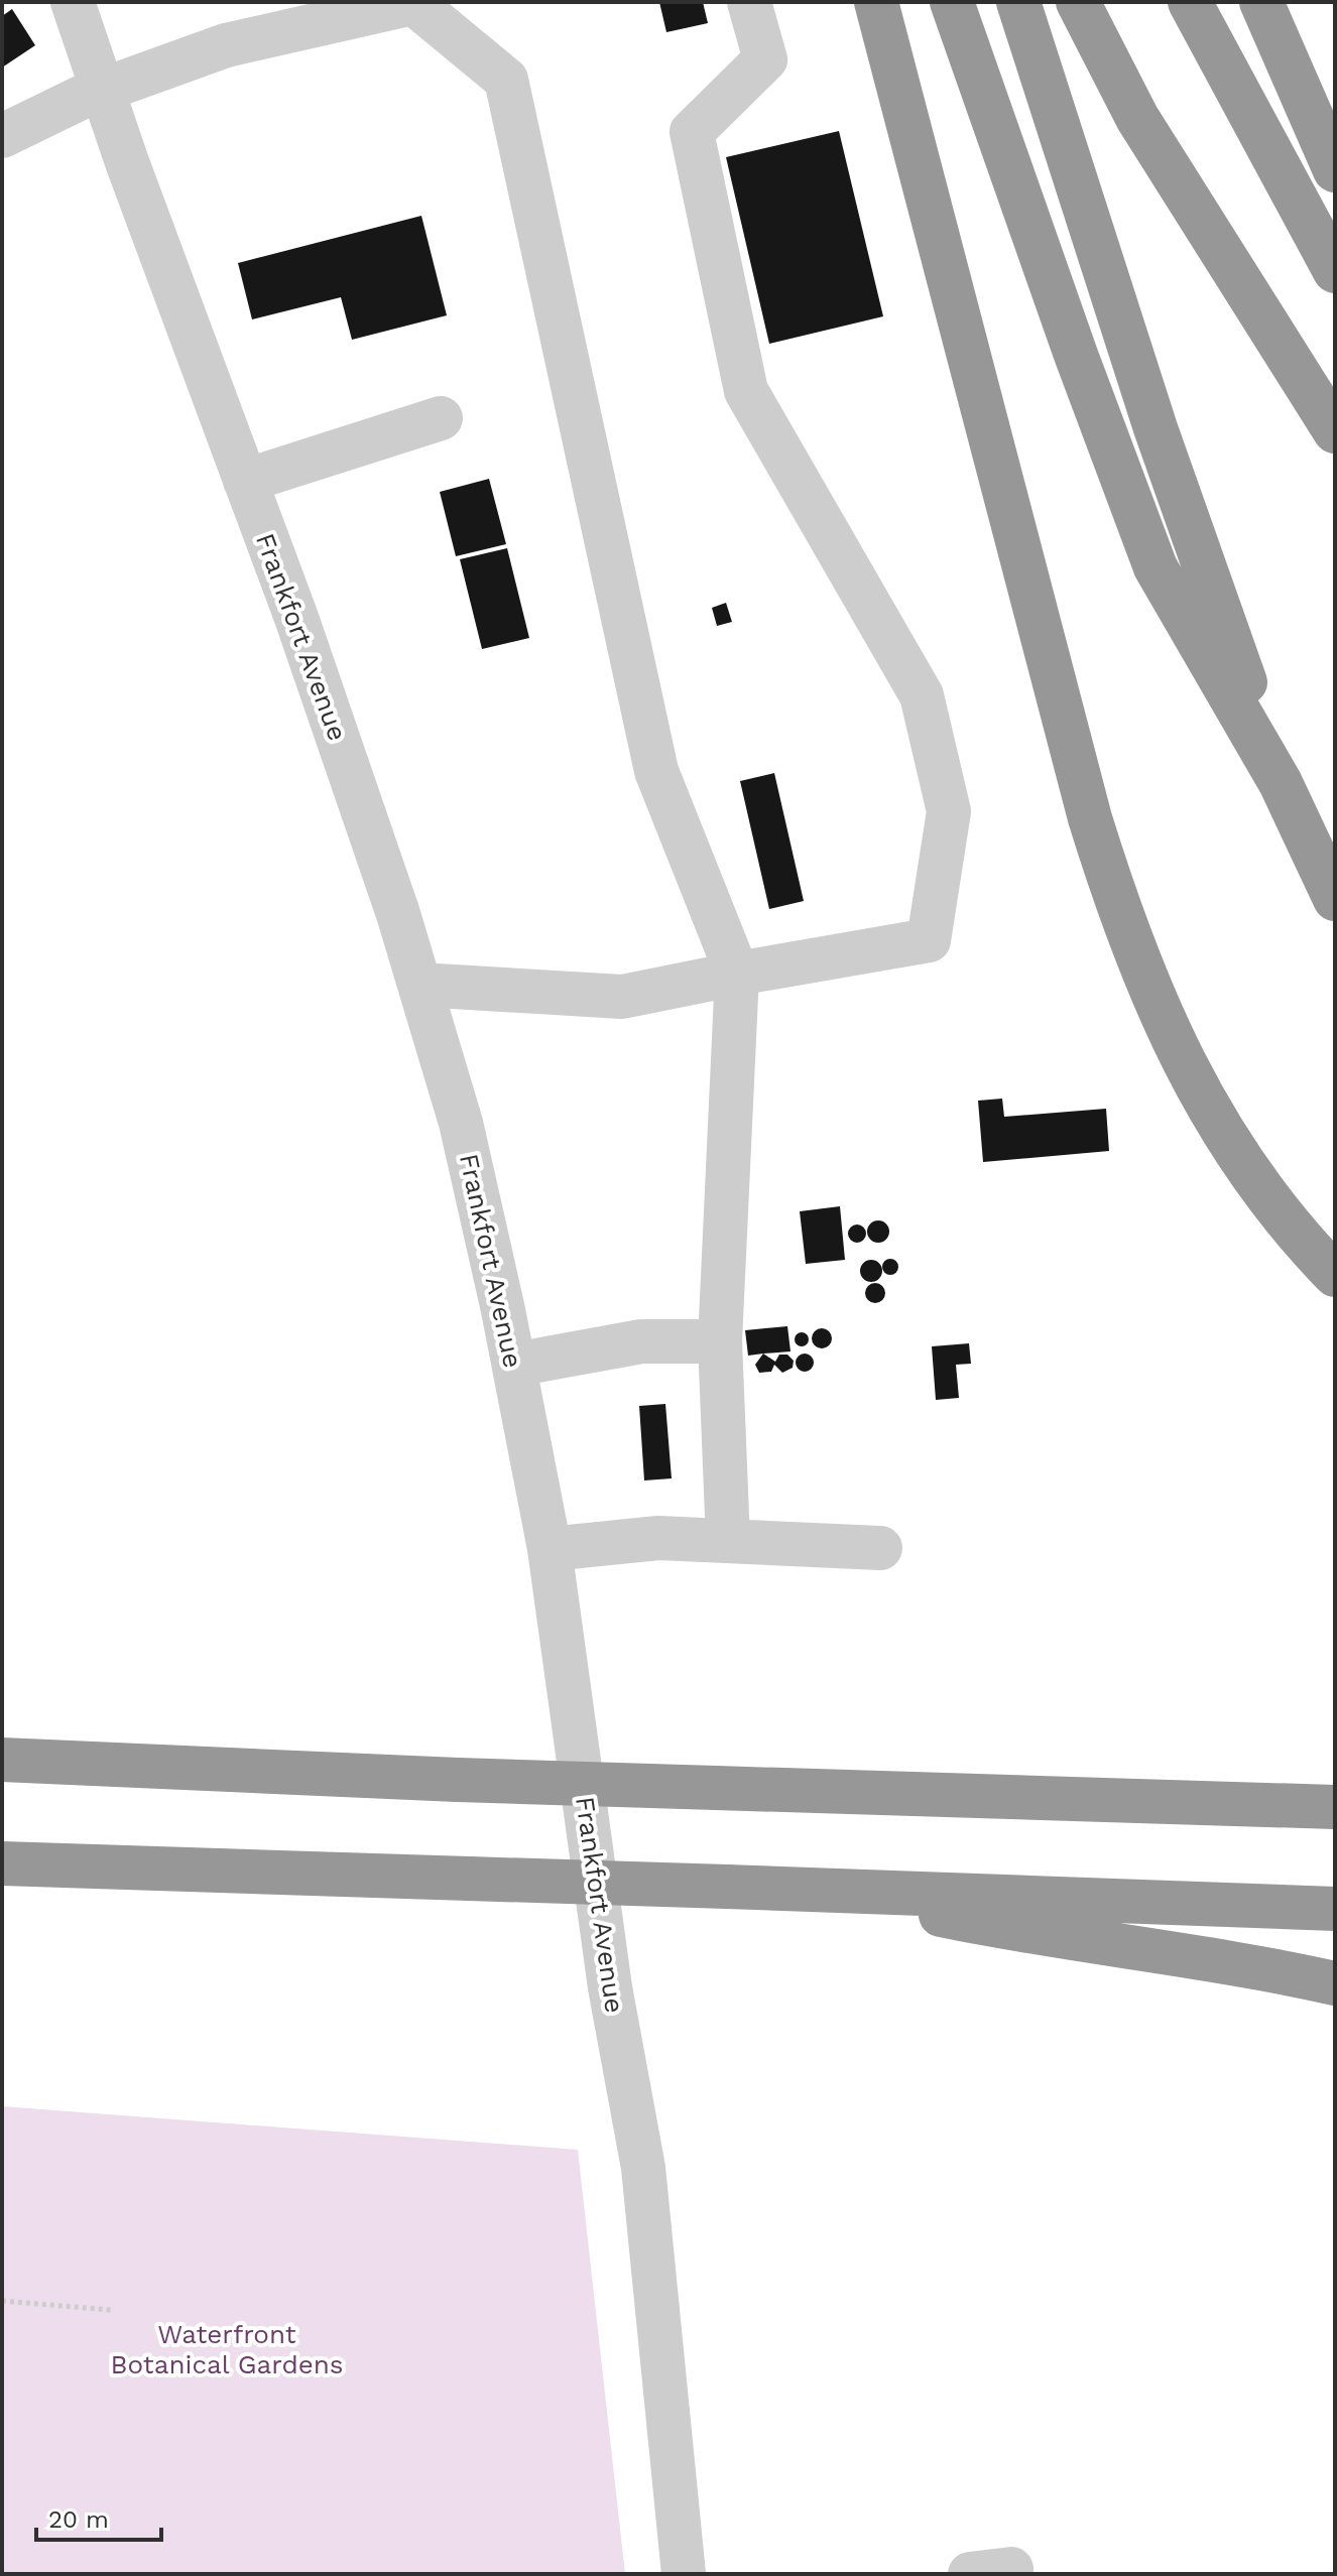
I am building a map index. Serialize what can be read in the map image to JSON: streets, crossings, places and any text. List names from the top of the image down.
{
  "streets": {
    "street": ["Frankfort Avenue"]
  },
  "parks": ["Waterfront Botanical Gardens"],
  "scale_bar": "20 m"
}
